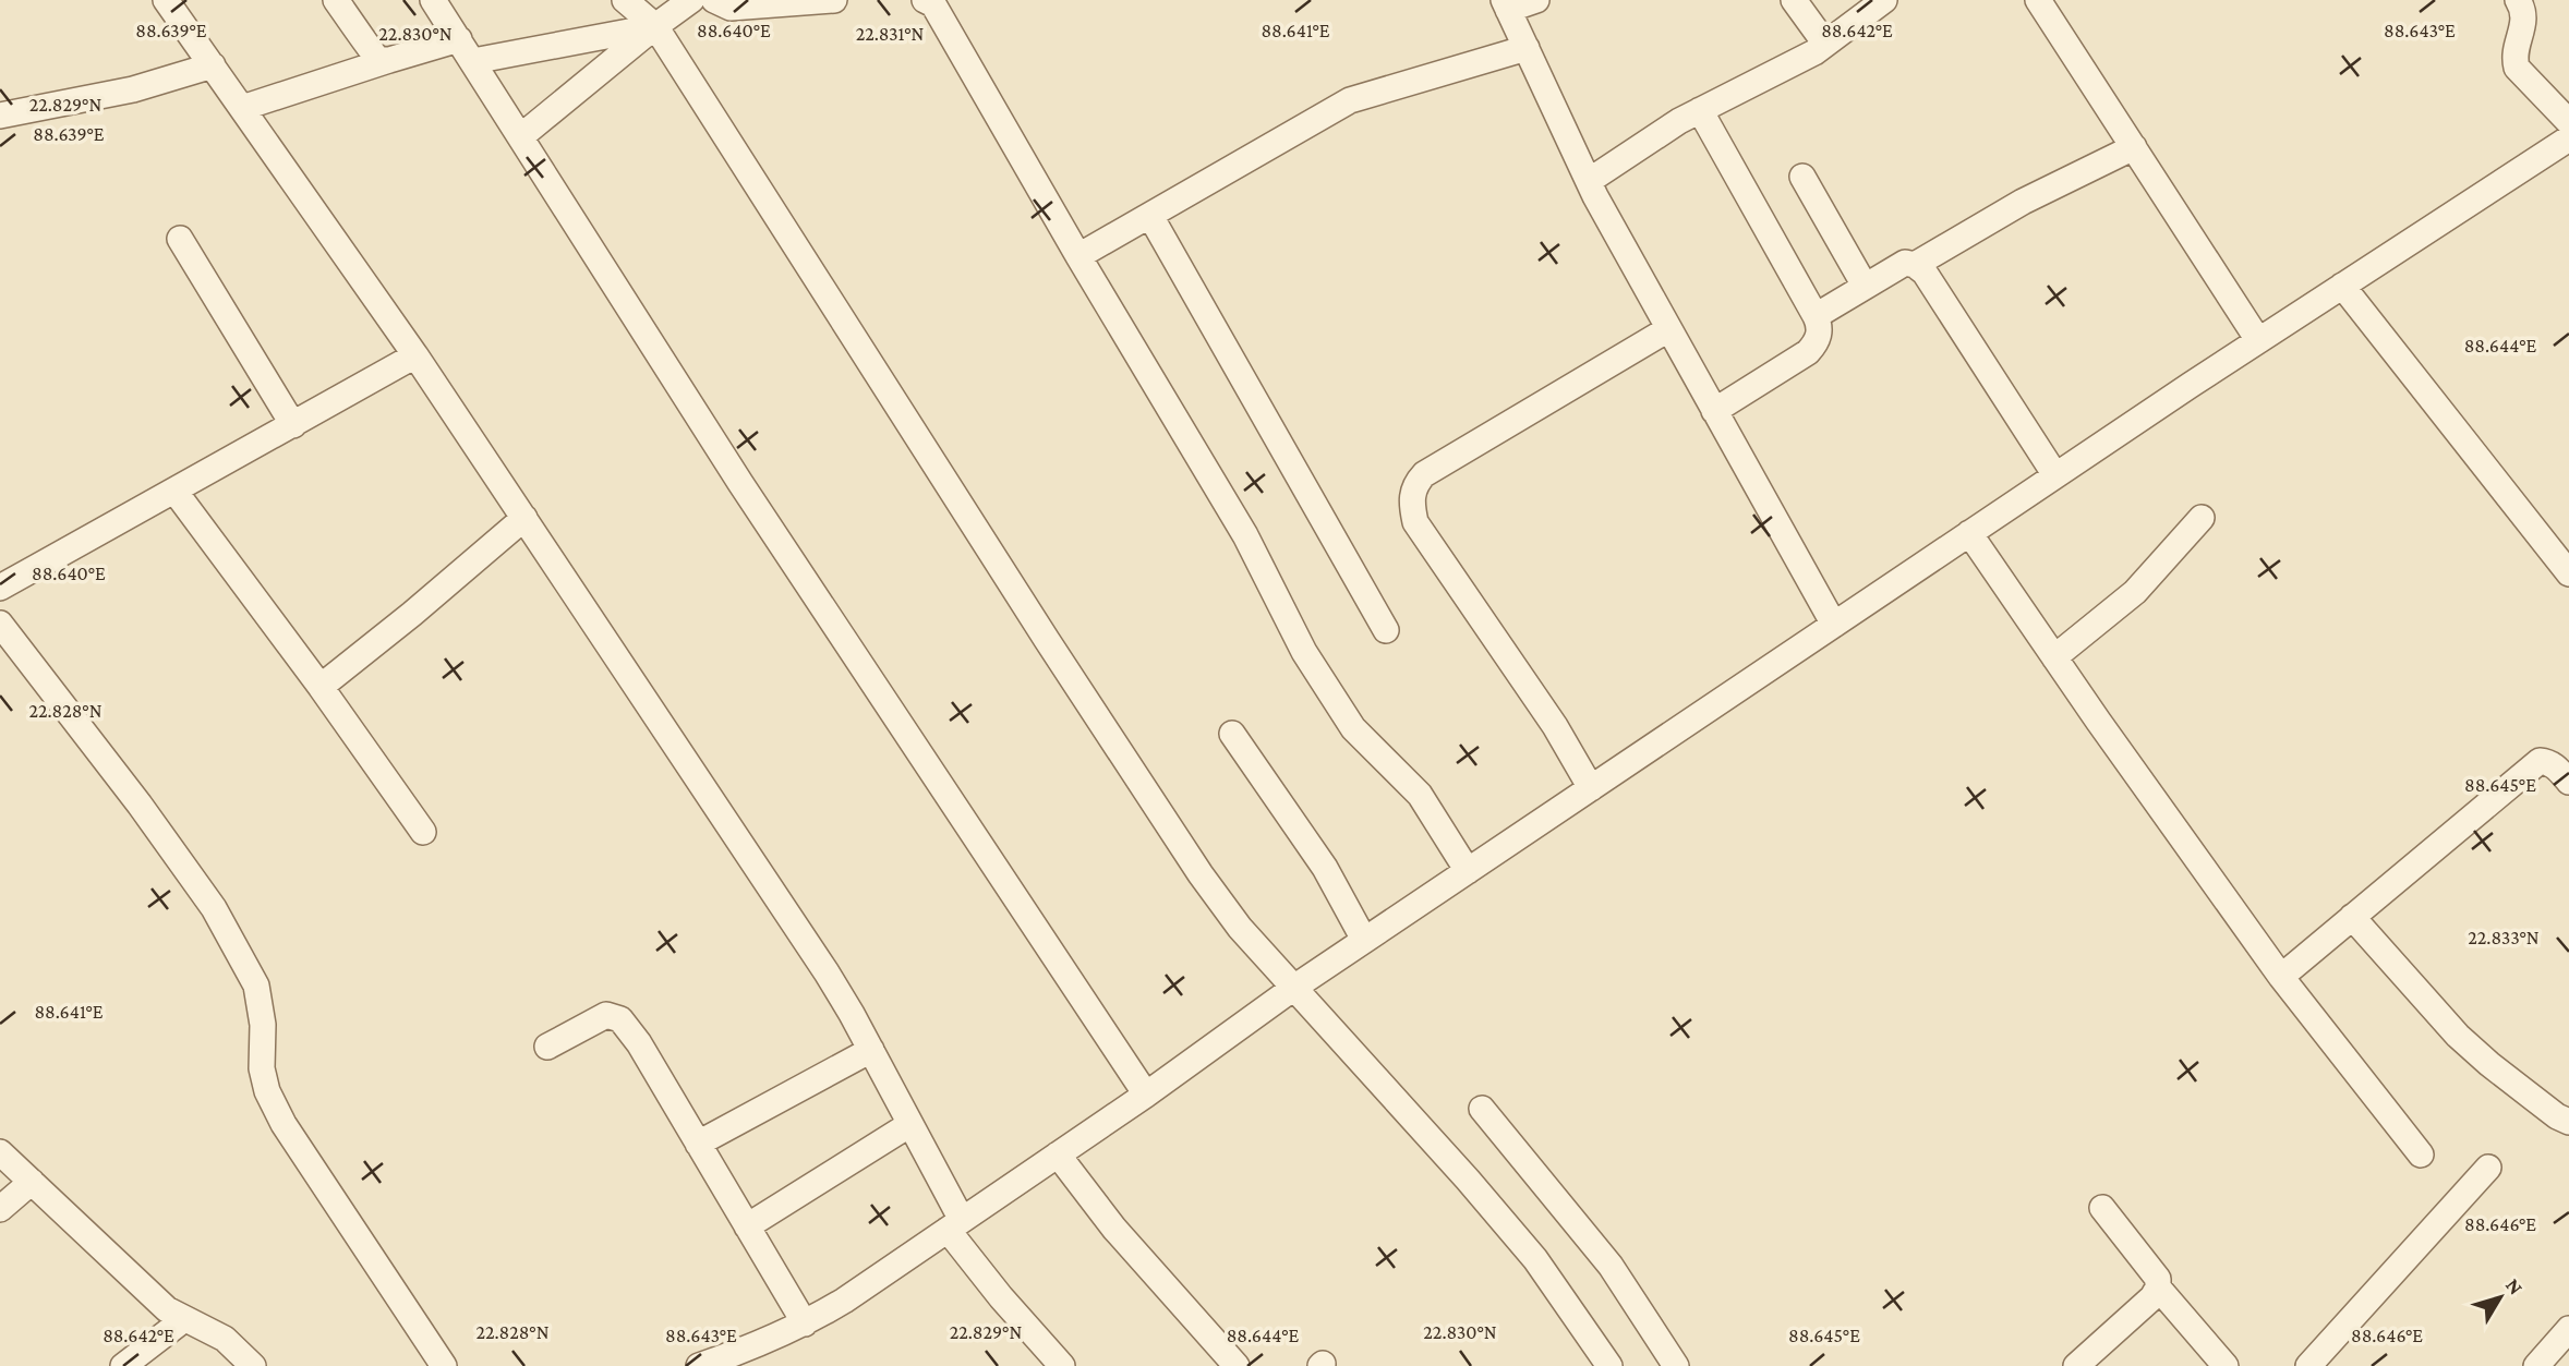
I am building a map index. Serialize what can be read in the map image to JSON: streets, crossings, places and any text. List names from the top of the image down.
{
  "north": "top right",
  "coordinates": [
    "88.639°E",
    "88.640°E",
    "88.641°E",
    "88.642°E",
    "88.643°E",
    "22.830°N",
    "22.831°N",
    "22.829°N",
    "88.644°E",
    "22.828°N",
    "88.645°E",
    "22.833°N",
    "88.646°E"
  ]
}
